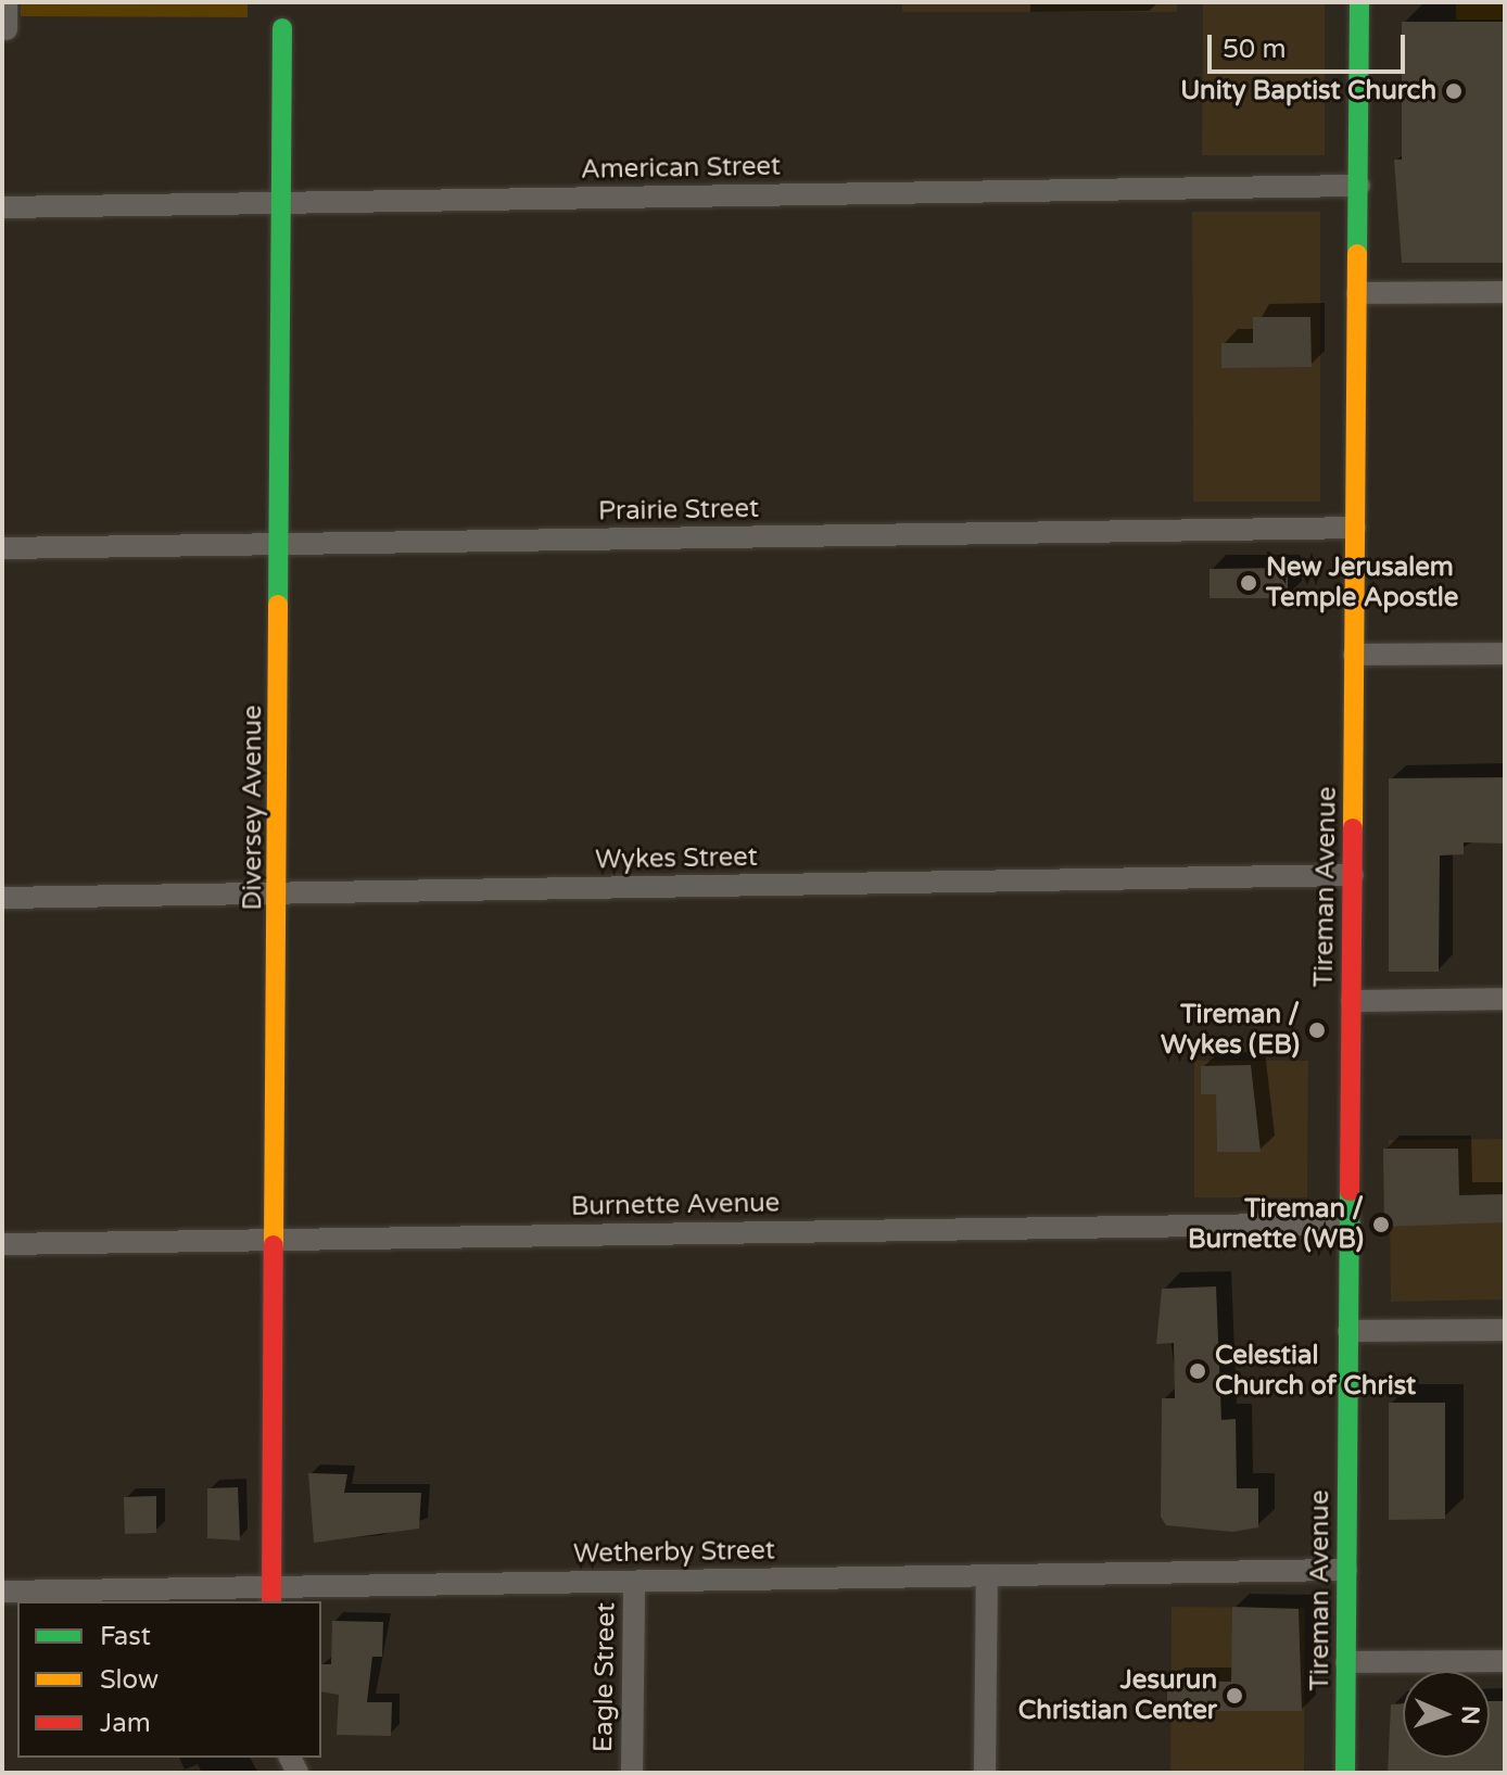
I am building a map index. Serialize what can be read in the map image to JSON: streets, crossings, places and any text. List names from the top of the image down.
{
  "streets": {
    "street": [
      "American Street",
      "Prairie Street",
      "Diversey Avenue",
      "Wykes Street",
      "Tireman Avenue",
      "Burnette Avenue",
      "Wetherby Street",
      "Eagle Street"
    ]
  },
  "crossings": [
    ["American Street", "Diversey Avenue"],
    ["American Street", "Tireman Avenue"],
    ["Prairie Street", "Diversey Avenue"],
    ["Prairie Street", "Tireman Avenue"],
    ["Diversey Avenue", "Wykes Street"],
    ["Diversey Avenue", "Burnette Avenue"],
    ["Diversey Avenue", "Wetherby Street"],
    ["Wykes Street", "Tireman Avenue"],
    ["Tireman Avenue", "Burnette Avenue"],
    ["Tireman Avenue", "Wetherby Street"],
    ["Wetherby Street", "Eagle Street"]
  ],
  "places": [
    "Unity Baptist Church",
    "New Jerusalem Temple Apostle",
    "Tireman / Wykes (EB)",
    "Tireman / Burnette (WB)",
    "Celestial Church of Christ",
    "Jesurun Christian Center"
  ],
  "legend": ["Fast", "Slow", "Jam"],
  "scale_bar": "50 m",
  "north": "right"
}
